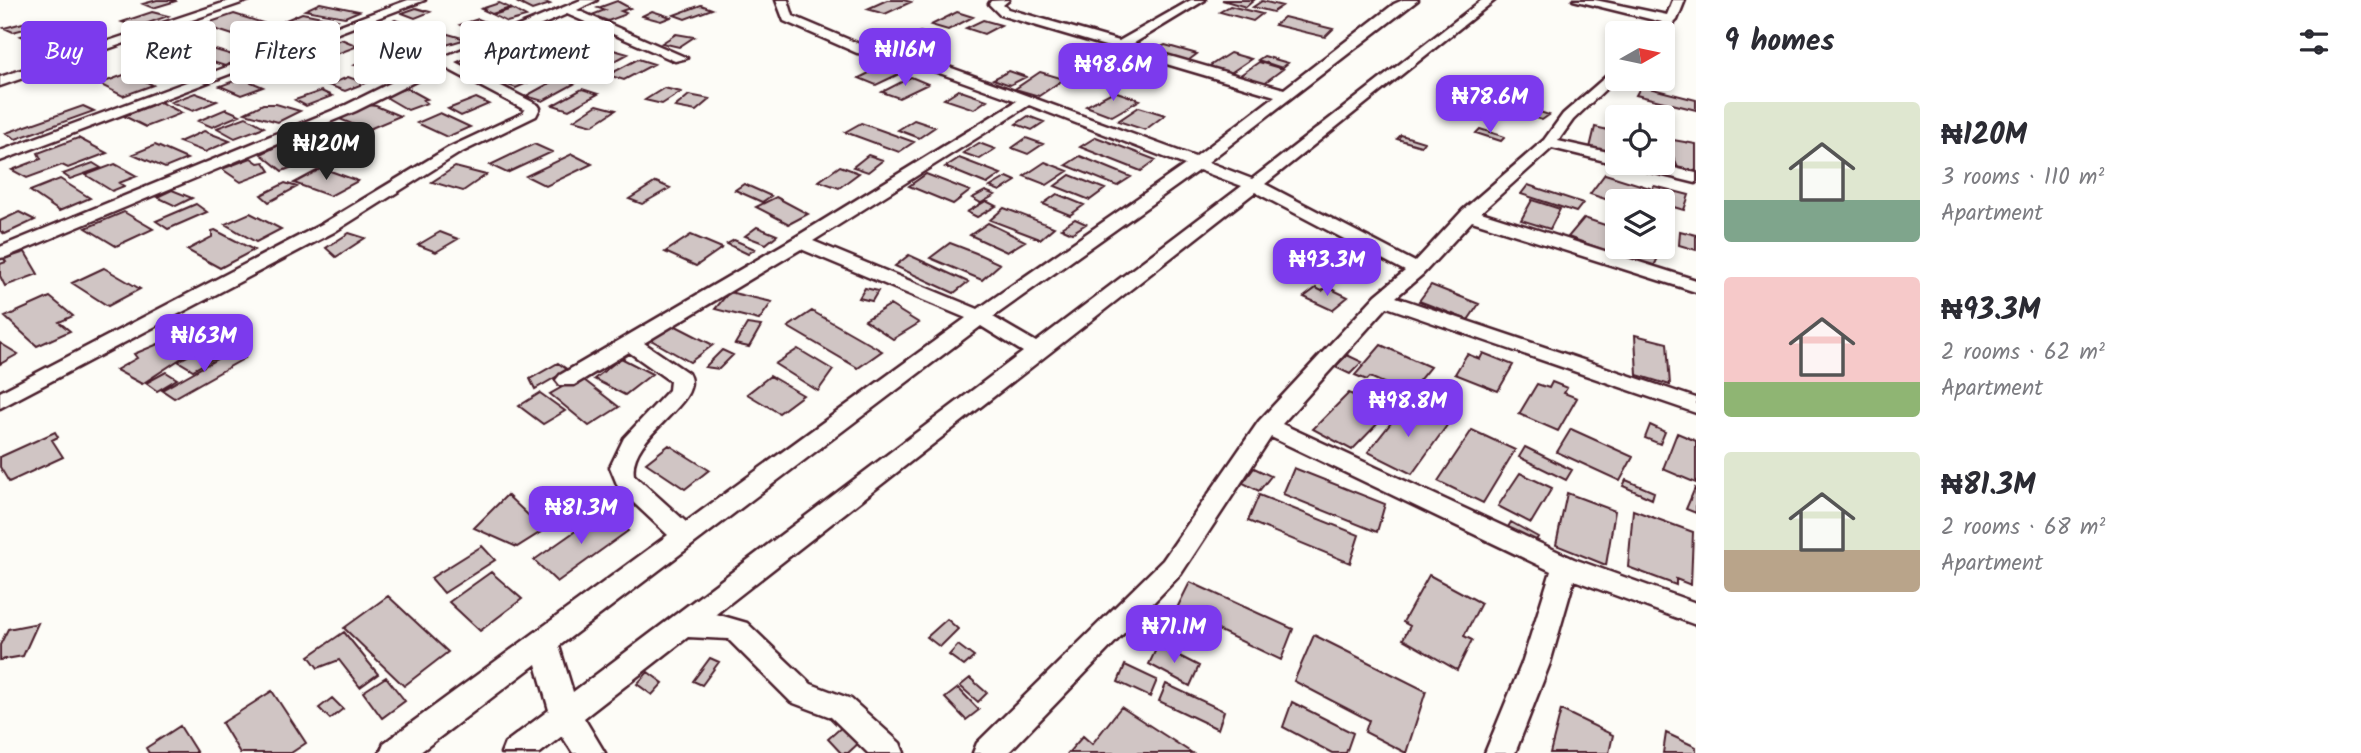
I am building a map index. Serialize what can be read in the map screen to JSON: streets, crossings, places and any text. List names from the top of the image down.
{
  "north": "right",
  "page": {
    "heading": "9 homes",
    "chip": [
      "Buy",
      "Rent",
      "Filters",
      "New",
      "Apartment"
    ],
    "price": [
      "₦116M",
      "₦98.6M",
      "₦78.6M",
      "₦120M",
      "₦93.3M",
      "₦163M",
      "₦98.8M",
      "₦81.3M",
      "₦71.1M"
    ],
    "list": [
      {
        "name": "₦120M",
        "note": "3 rooms · 110 m² · Apartment"
      },
      {
        "name": "₦93.3M",
        "note": "2 rooms · 62 m² · Apartment"
      },
      {
        "name": "₦81.3M",
        "note": "2 rooms · 68 m² · Apartment"
      }
    ]
  }
}
